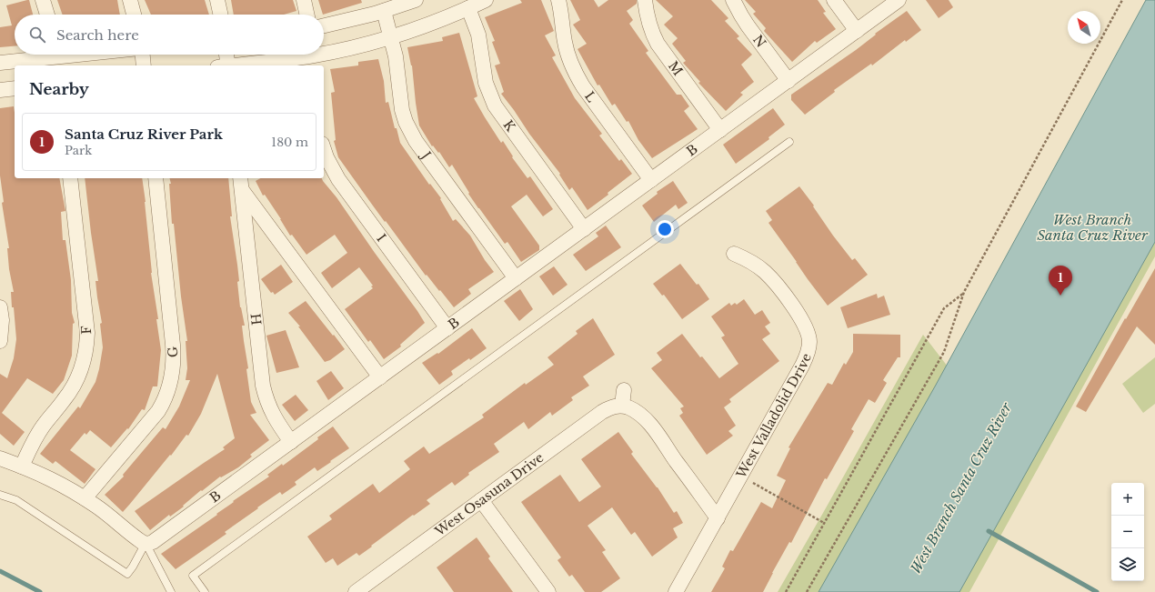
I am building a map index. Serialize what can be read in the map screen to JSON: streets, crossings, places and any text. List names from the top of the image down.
{
  "streets": {
    "street": [
      "N",
      "M",
      "L",
      "K",
      "B",
      "J",
      "I",
      "H",
      "F",
      "G",
      "West Valladolid Drive",
      "West Osasuna Drive"
    ]
  },
  "crossings": [
    ["N", "B"],
    ["M", "B"],
    ["L", "B"],
    ["K", "B"],
    ["B", "J"],
    ["B", "I"],
    ["B", "H"]
  ],
  "water": ["West Branch Santa Cruz River"],
  "north": "top left",
  "page": {
    "search": "Search here",
    "heading": "Nearby",
    "list": [
      {
        "mark": "1",
        "name": "Santa Cruz River Park",
        "note": "Park",
        "value": "180 m"
      }
    ],
    "pins": "1",
    "map_buttons": ["+", "−"]
  }
}
